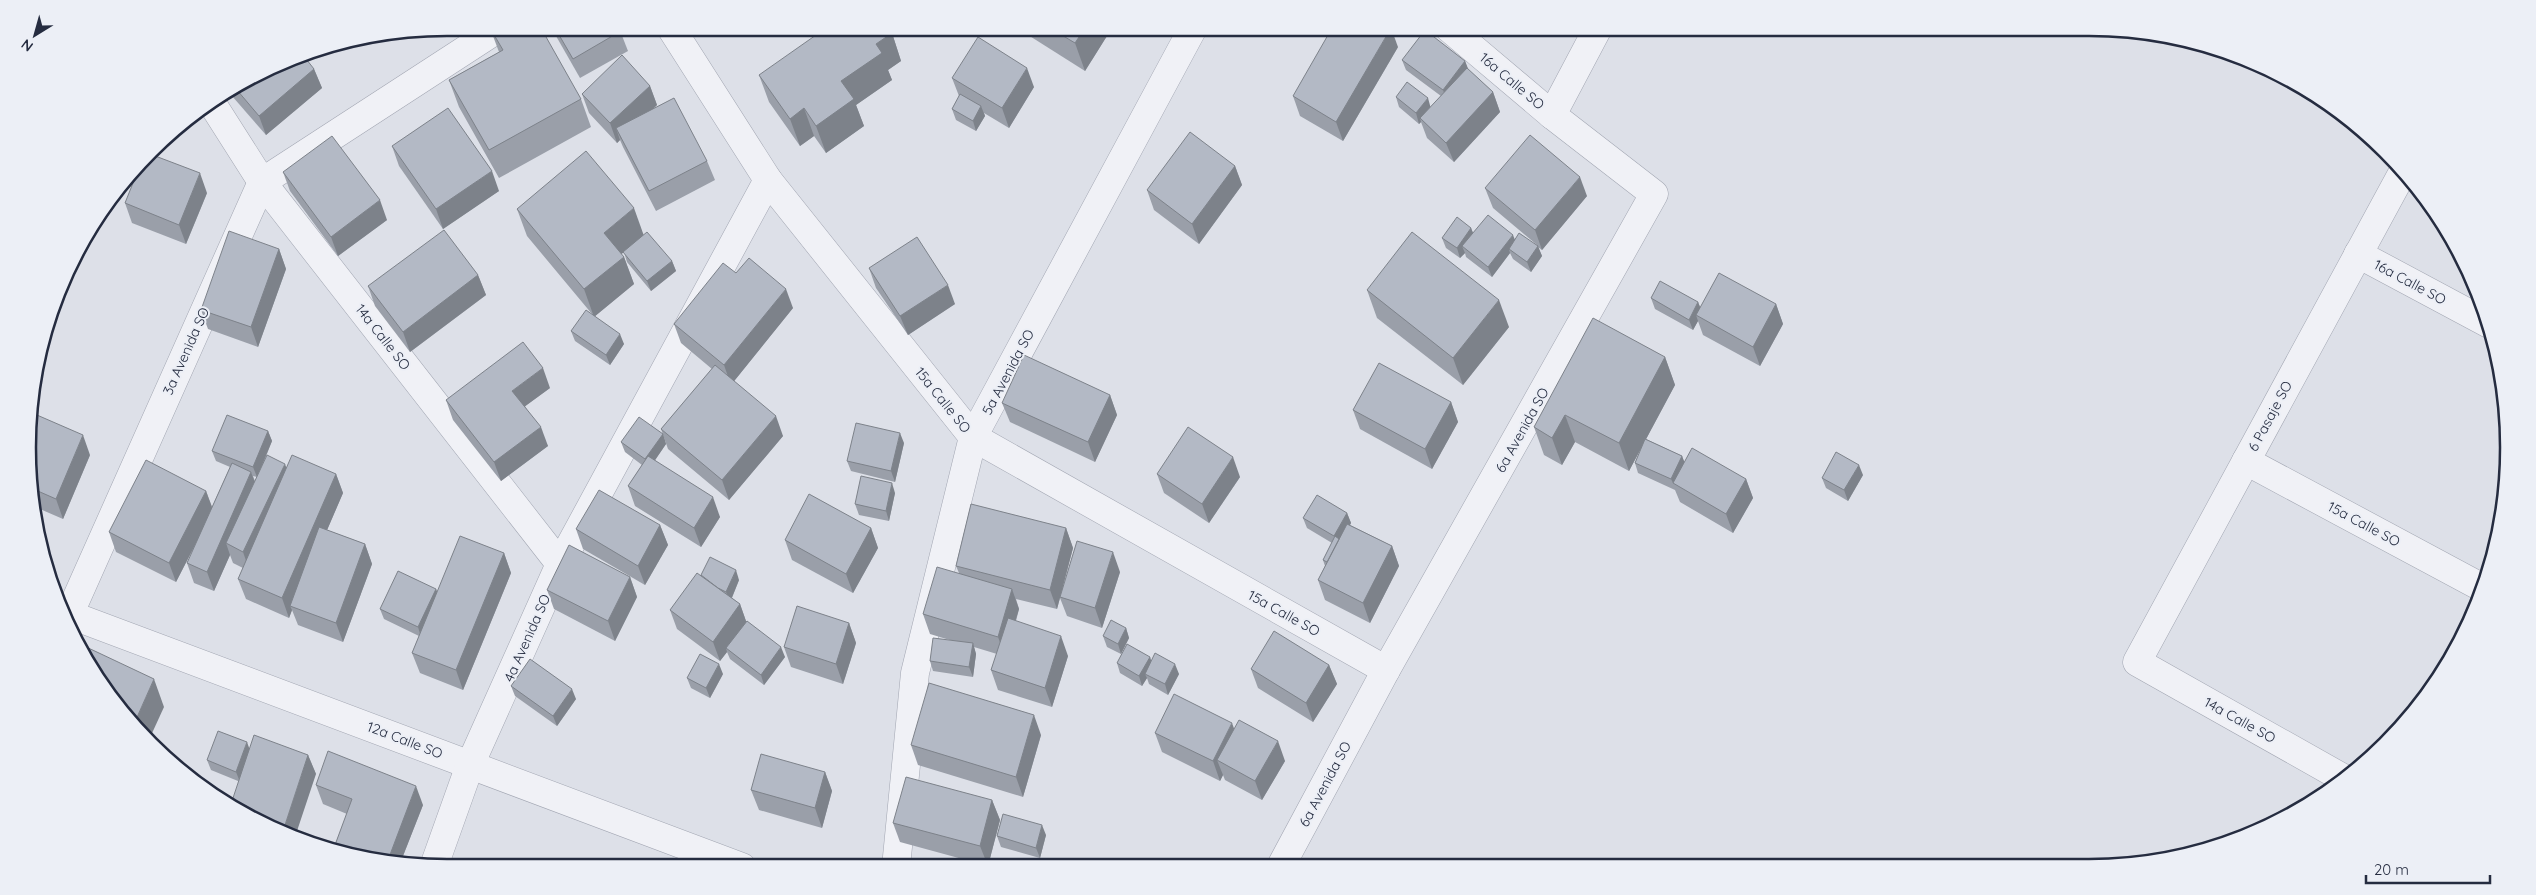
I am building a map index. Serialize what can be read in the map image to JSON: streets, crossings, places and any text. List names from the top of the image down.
{
  "streets": {
    "street": [
      "16a Calle SO",
      "14a Calle SO",
      "3a Avenida SO",
      "5a Avenida SO",
      "15a Calle SO",
      "6 Pasaje SO",
      "6a Avenida SO",
      "4a Avenida SO",
      "12a Calle SO"
    ]
  },
  "crossings": [
    ["16a Calle SO", "6 Pasaje SO"],
    ["16a Calle SO", "6a Avenida SO"],
    ["14a Calle SO", "3a Avenida SO"],
    ["14a Calle SO", "6 Pasaje SO"],
    ["14a Calle SO", "4a Avenida SO"],
    ["5a Avenida SO", "15a Calle SO"],
    ["15a Calle SO", "6 Pasaje SO"],
    ["15a Calle SO", "6a Avenida SO"],
    ["15a Calle SO", "4a Avenida SO"],
    ["4a Avenida SO", "12a Calle SO"]
  ],
  "scale_bar": "20 m",
  "north": "bottom left"
}
